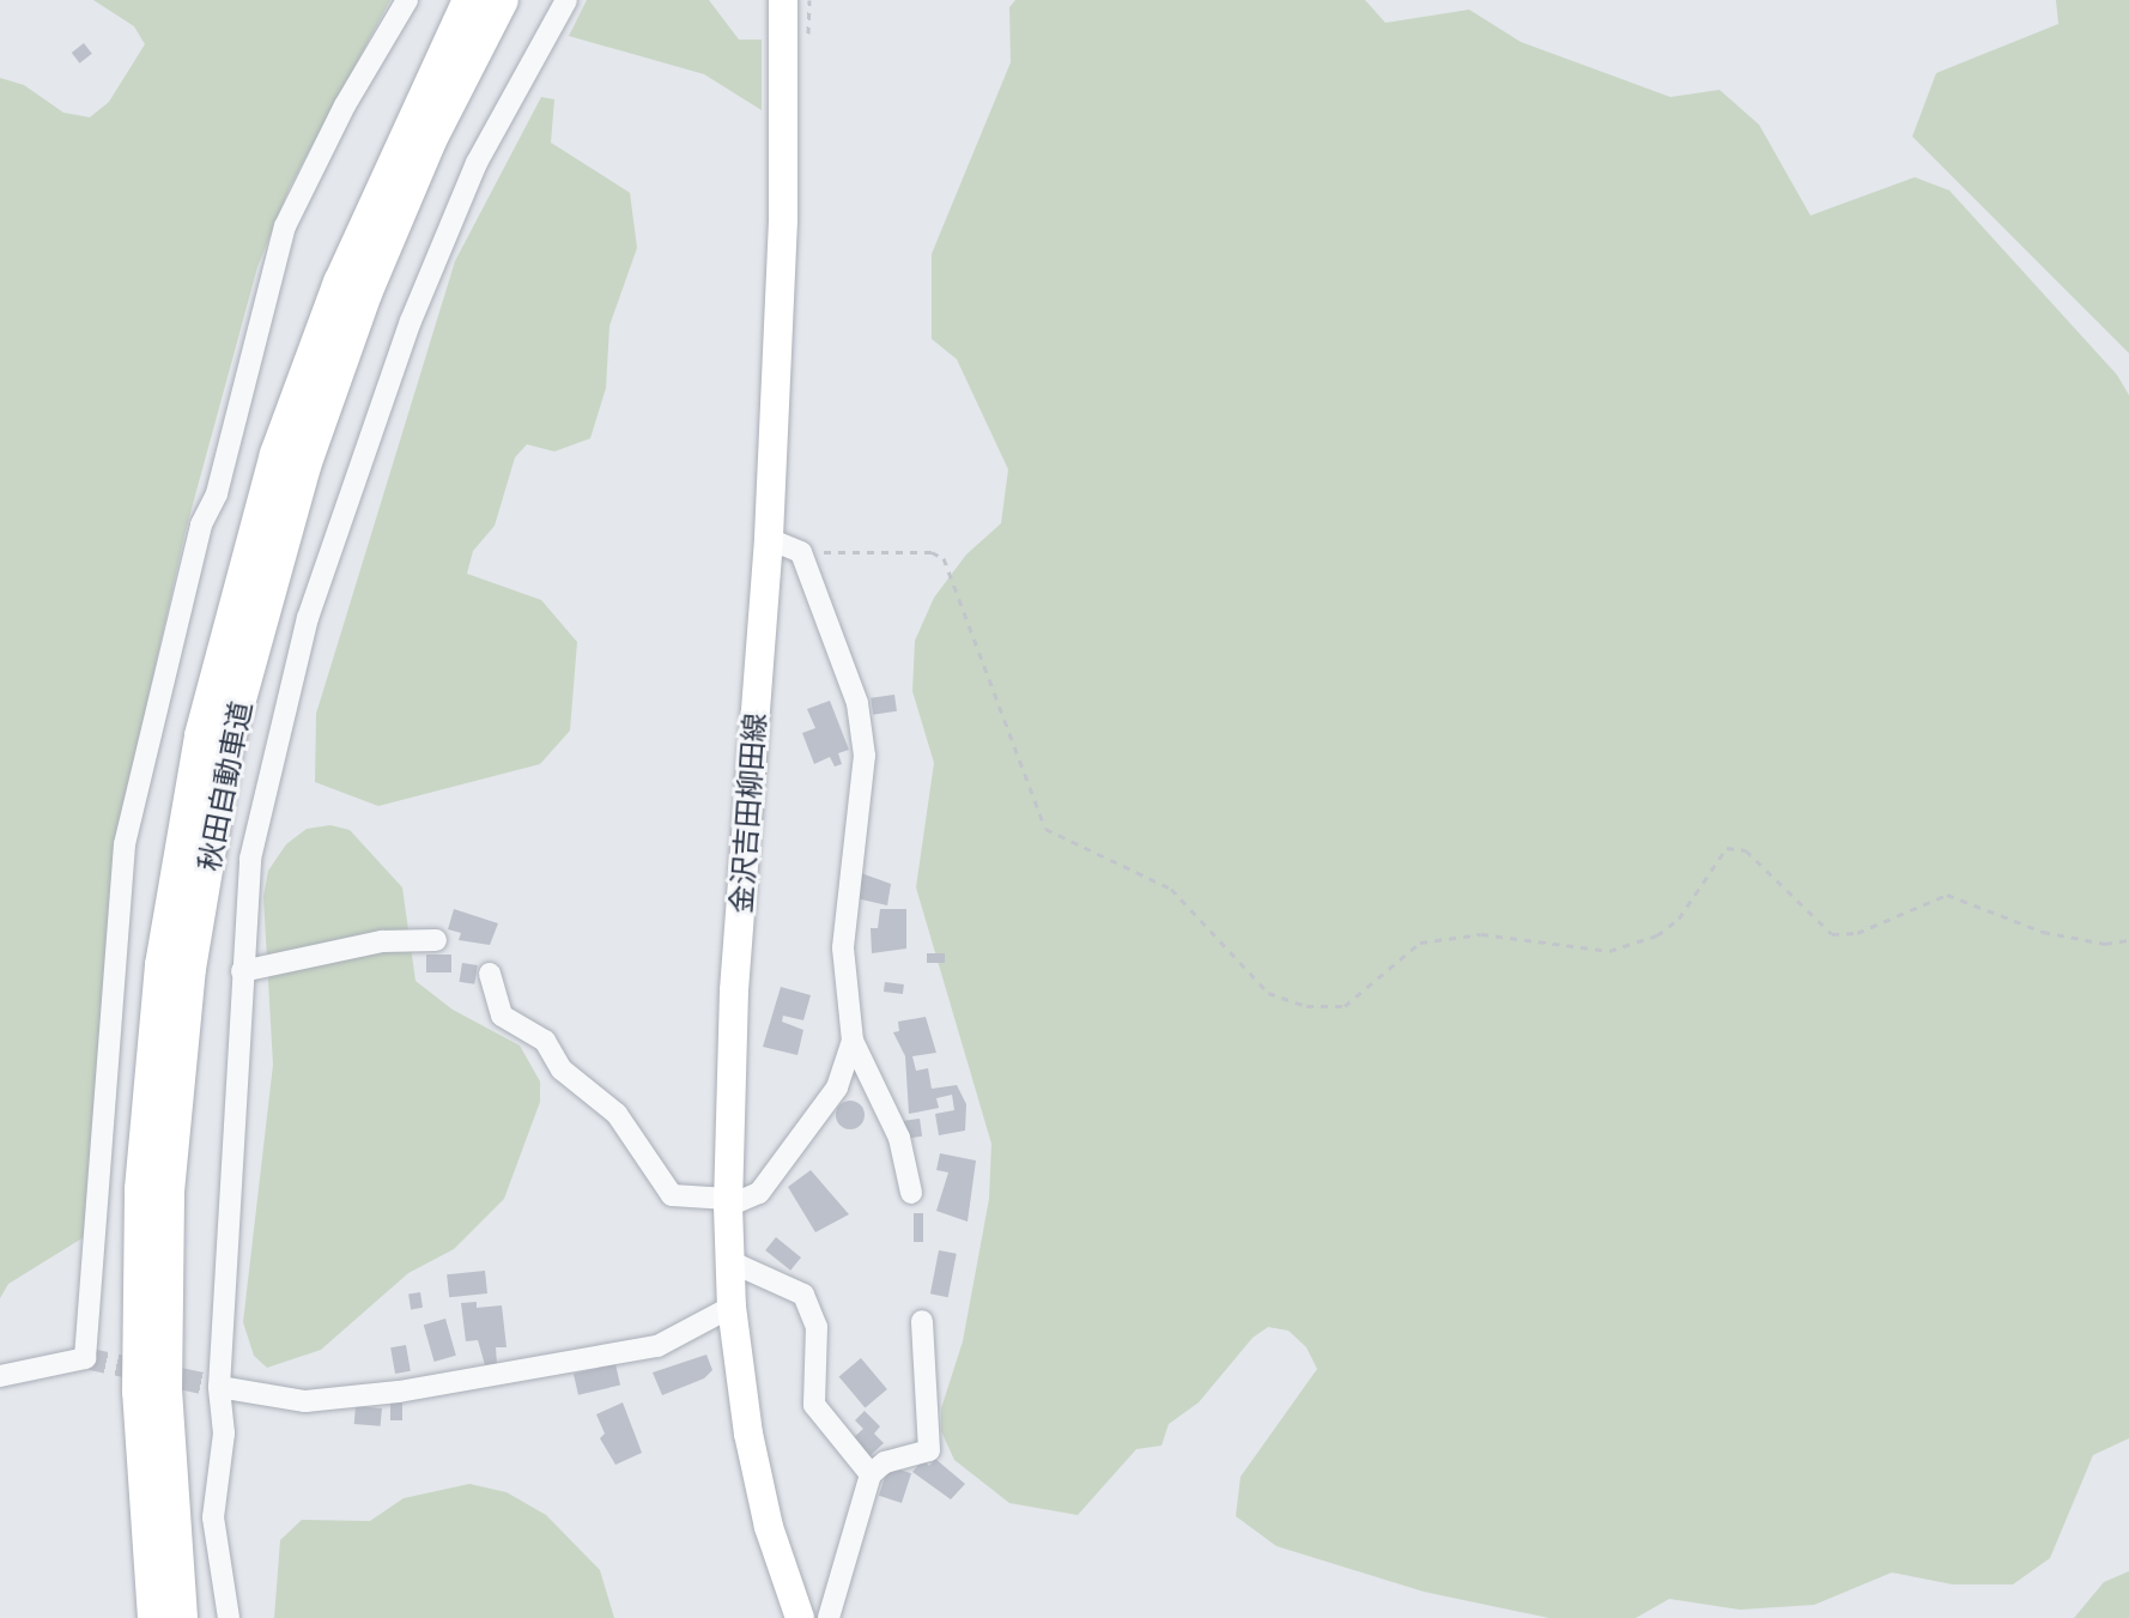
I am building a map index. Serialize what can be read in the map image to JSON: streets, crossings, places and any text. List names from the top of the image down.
{
  "streets": {
    "highway": ["秋田自動車道"],
    "main road": ["金沢吉田柳田線"]
  }
}
